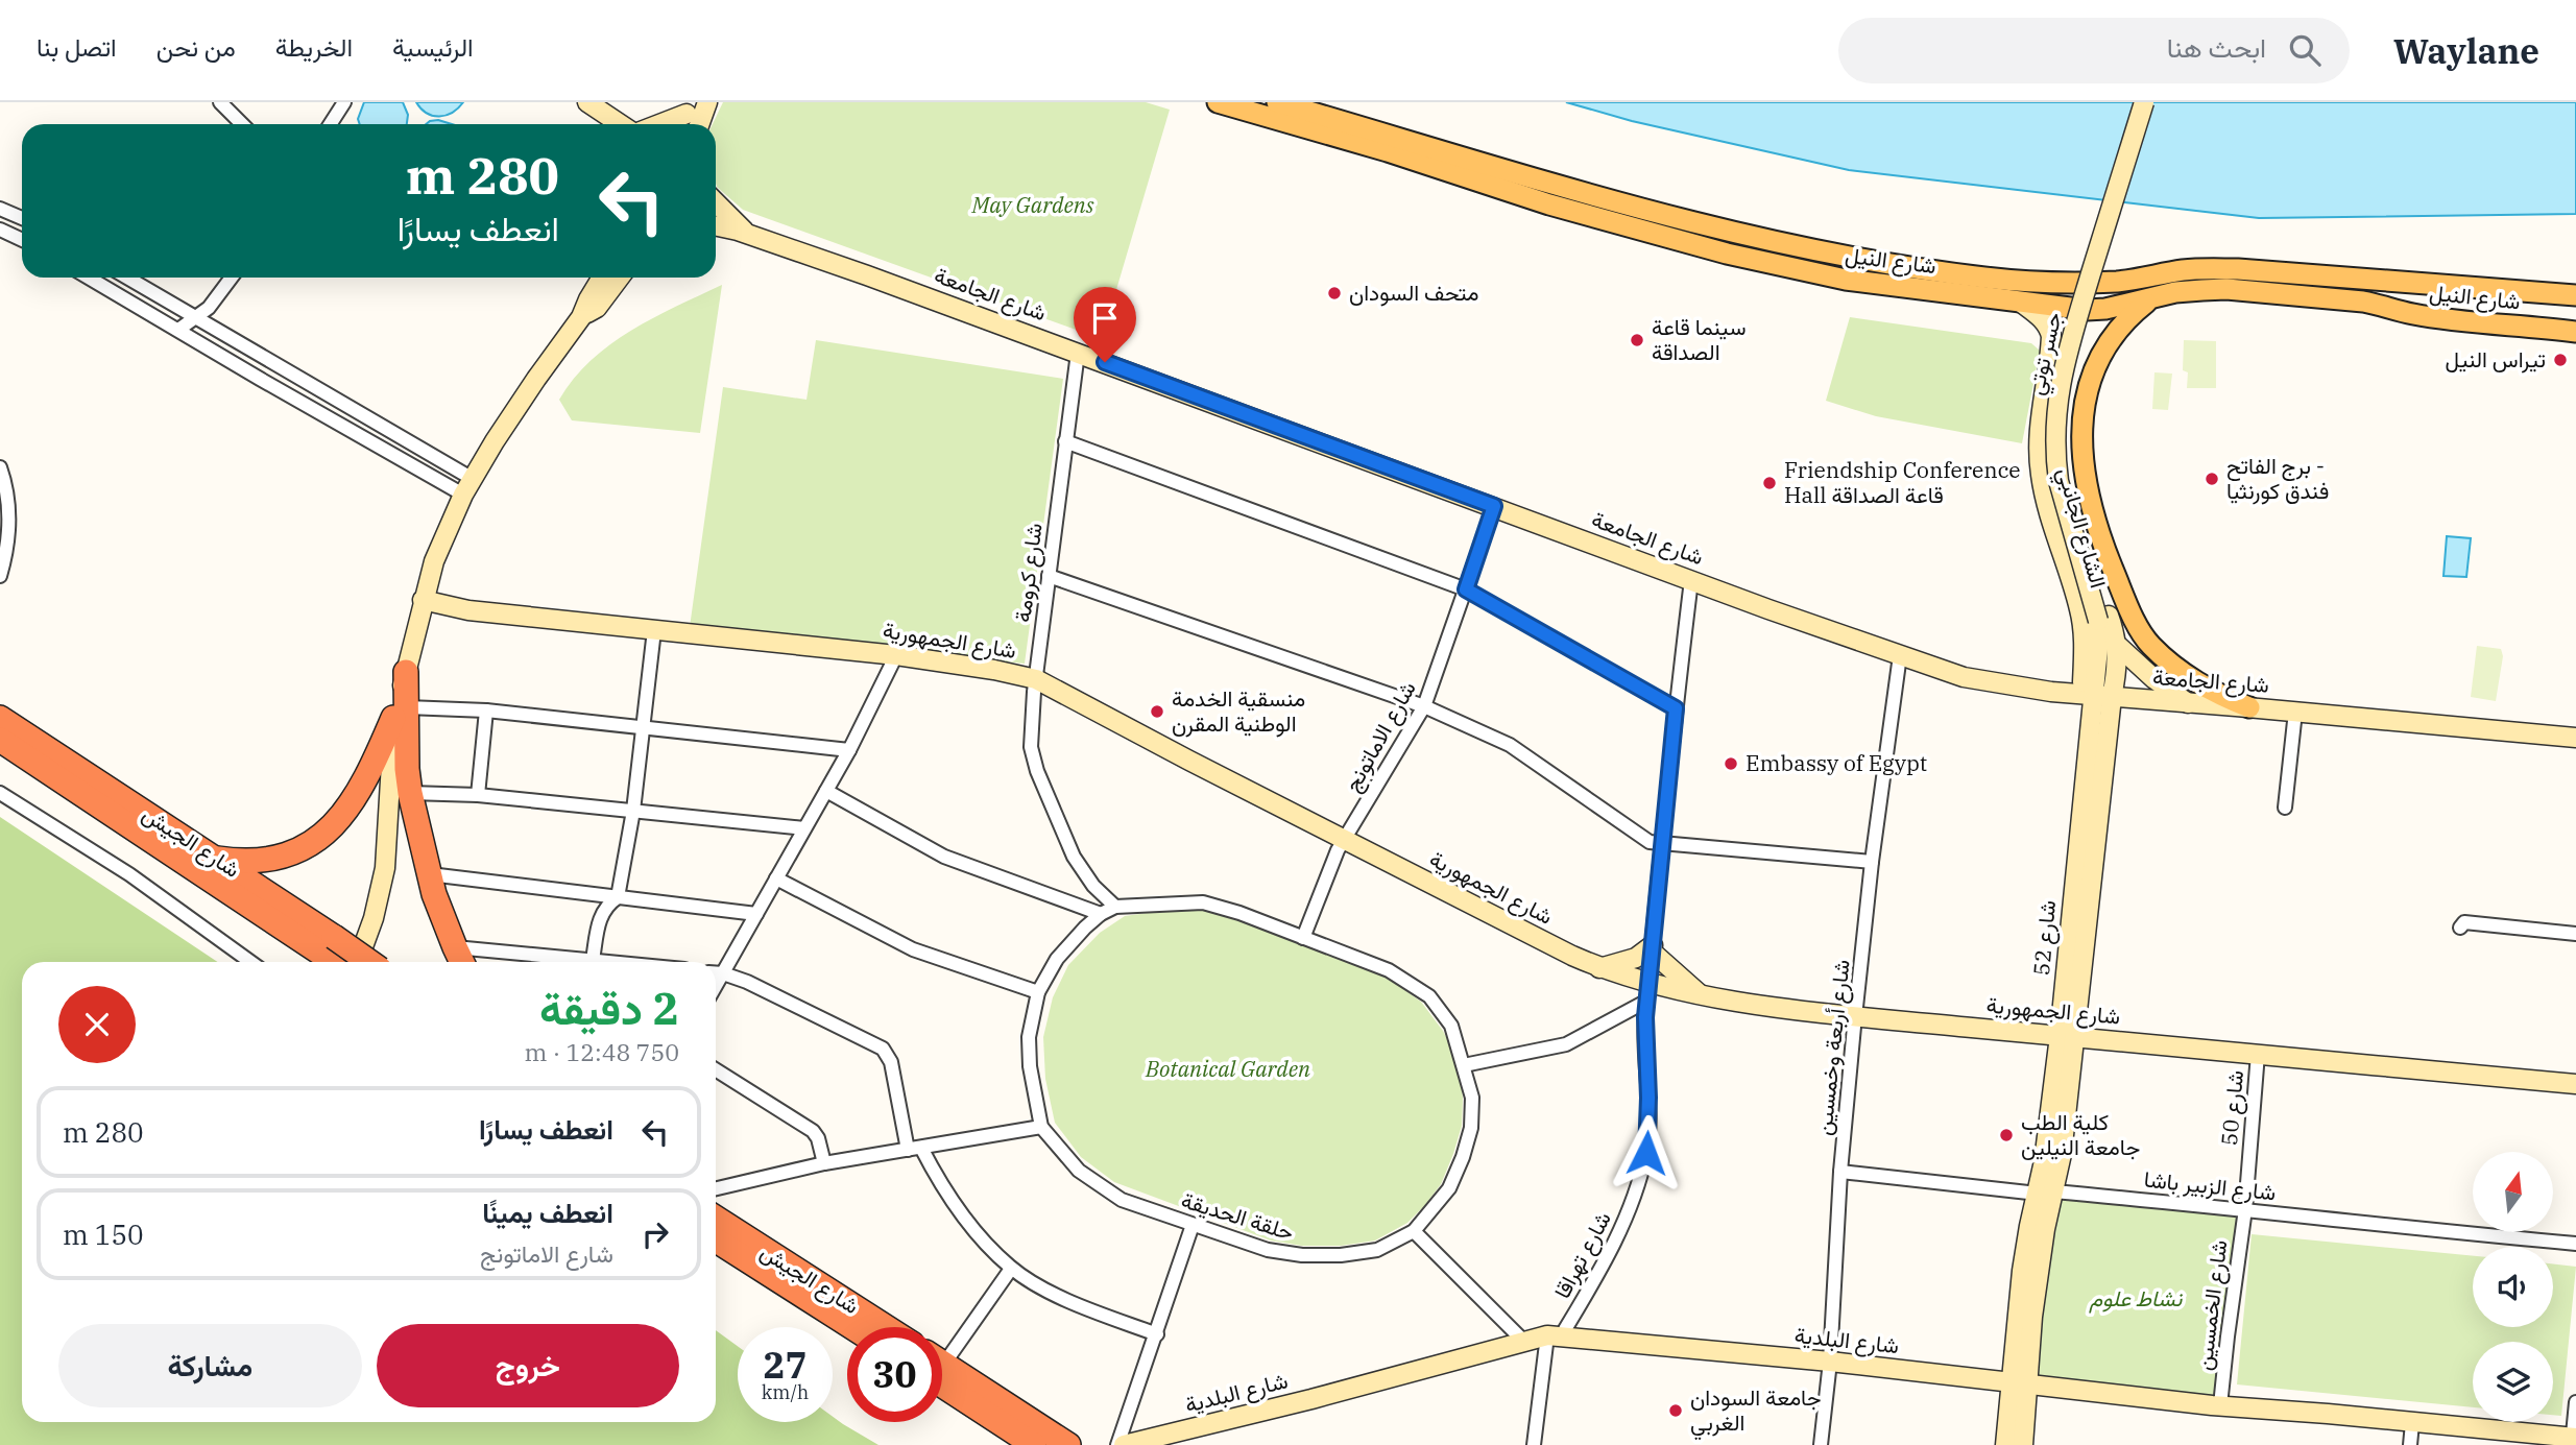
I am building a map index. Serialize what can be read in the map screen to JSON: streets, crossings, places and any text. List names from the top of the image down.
{
  "streets": {
    "highway": ["شارع الجيش"],
    "main road": [
      "شارع النيل",
      "شارع الجامعة",
      "جسر توتي",
      "الشارع الجانبي",
      "شارع الجمهورية",
      "شارع 52",
      "شارع البلدية"
    ],
    "street": [
      "شارع كرومة",
      "شارع الاماتونج",
      "شارع أربعة وخمسين",
      "شارع 50",
      "شارع الزبير باشا",
      "حلقة الحديقة",
      "شارع تهراقا",
      "شارع الخمسين"
    ]
  },
  "crossings": [
    ["شارع النيل", "الشارع الجانبي"],
    ["شارع الجامعة", "الشارع الجانبي"],
    ["شارع الجامعة", "شارع كرومة"],
    ["شارع الجامعة", "شارع الاماتونج"],
    ["شارع الجامعة", "شارع 52"],
    ["شارع الجامعة", "شارع أربعة وخمسين"],
    ["شارع الجامعة", "شارع تهراقا"],
    ["جسر توتي", "شارع 52"],
    ["الشارع الجانبي", "شارع 52"],
    ["شارع كرومة", "شارع الجمهورية"],
    ["شارع كرومة", "حلقة الحديقة"],
    ["شارع الجمهورية", "شارع الاماتونج"],
    ["شارع الجمهورية", "شارع 52"],
    ["شارع الجمهورية", "شارع أربعة وخمسين"],
    ["شارع الجمهورية", "شارع 50"],
    ["شارع الجمهورية", "شارع تهراقا"],
    ["شارع الاماتونج", "حلقة الحديقة"],
    ["شارع 52", "شارع الزبير باشا"],
    ["شارع 52", "شارع البلدية"],
    ["شارع أربعة وخمسين", "شارع الزبير باشا"],
    ["شارع أربعة وخمسين", "شارع البلدية"],
    ["شارع 50", "شارع الزبير باشا"],
    ["شارع 50", "شارع الخمسين"],
    ["شارع الزبير باشا", "شارع الخمسين"],
    ["شارع تهراقا", "شارع البلدية"],
    ["شارع الخمسين", "شارع البلدية"]
  ],
  "parks": ["May Gardens", "Botanical Garden", "نشاط علوم"],
  "places": [
    "متحف السودان",
    "سينما قاعة الصداقة",
    "تيراس النيل",
    "برج الفاتح - فندق كورنثيا",
    "Friendship Conference Hall قاعة الصداقة",
    "منسقية الخدمة الوطنية المقرن",
    "Embassy of Egypt",
    "كلية الطب جامعة النيلين",
    "جامعة السودان الغربي"
  ],
  "north": "top",
  "page": {
    "header": "Waylane",
    "search": "ابحث هنا",
    "nav": [
      "الرئيسية",
      "الخريطة",
      "من نحن",
      "اتصل بنا"
    ],
    "turn": ["280 m", "انعطف يسارًا"],
    "heading": ["2 دقيقة", "750 m · 12:48"],
    "list": [
      {
        "name": "انعطف يسارًا",
        "value": "280 m"
      },
      {
        "name": "انعطف يمينًا",
        "note": "شارع الاماتونج",
        "value": "150 m"
      }
    ],
    "buttons": ["خروج", "مشاركة"],
    "speed": "27 km/h",
    "limit": "30"
  }
}
